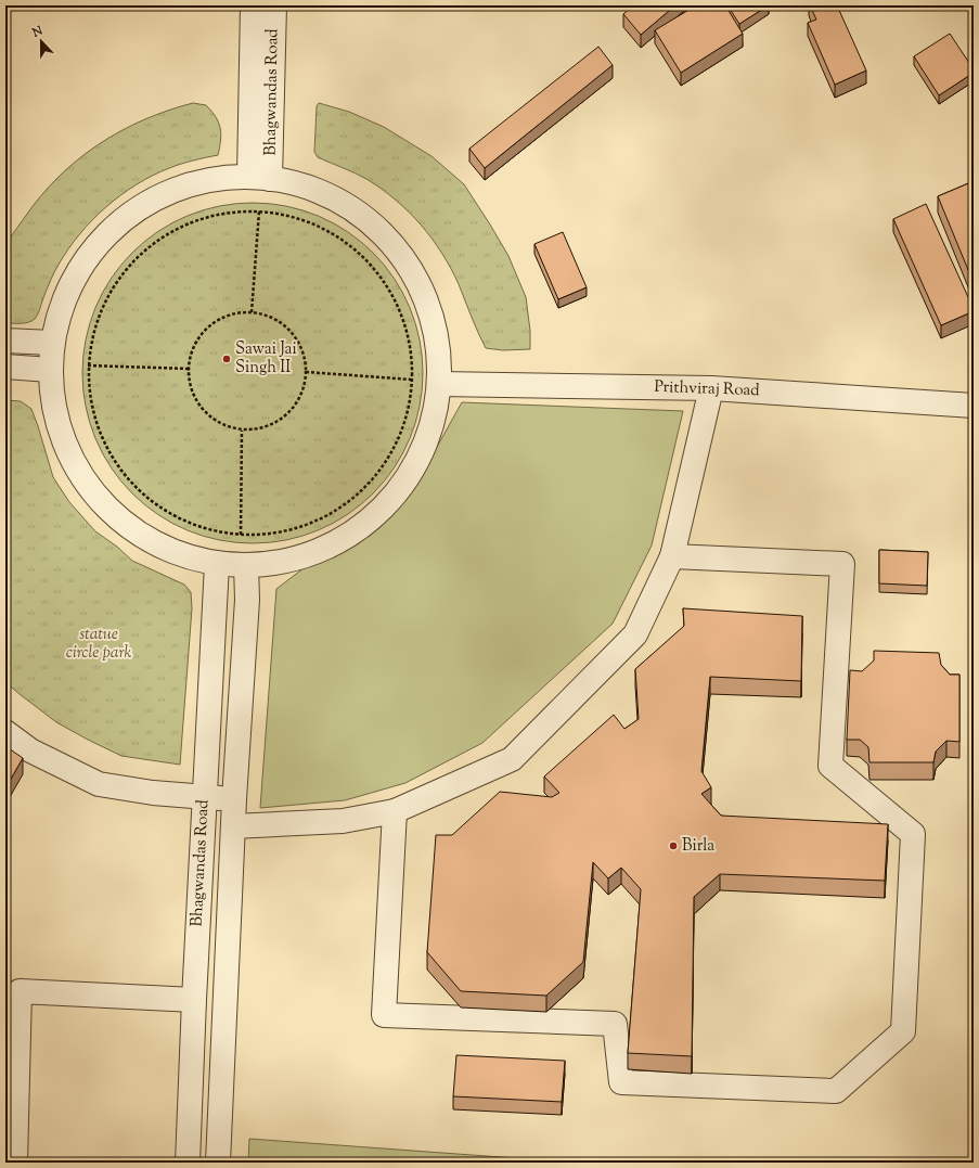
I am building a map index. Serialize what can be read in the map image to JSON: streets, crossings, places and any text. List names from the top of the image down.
{
  "streets": {
    "street": ["Bhagwandas Road", "Prithviraj Road"]
  },
  "parks": ["statue circle park"],
  "places": ["Sawai Jai Singh II", "Birla"],
  "north": "top"
}
